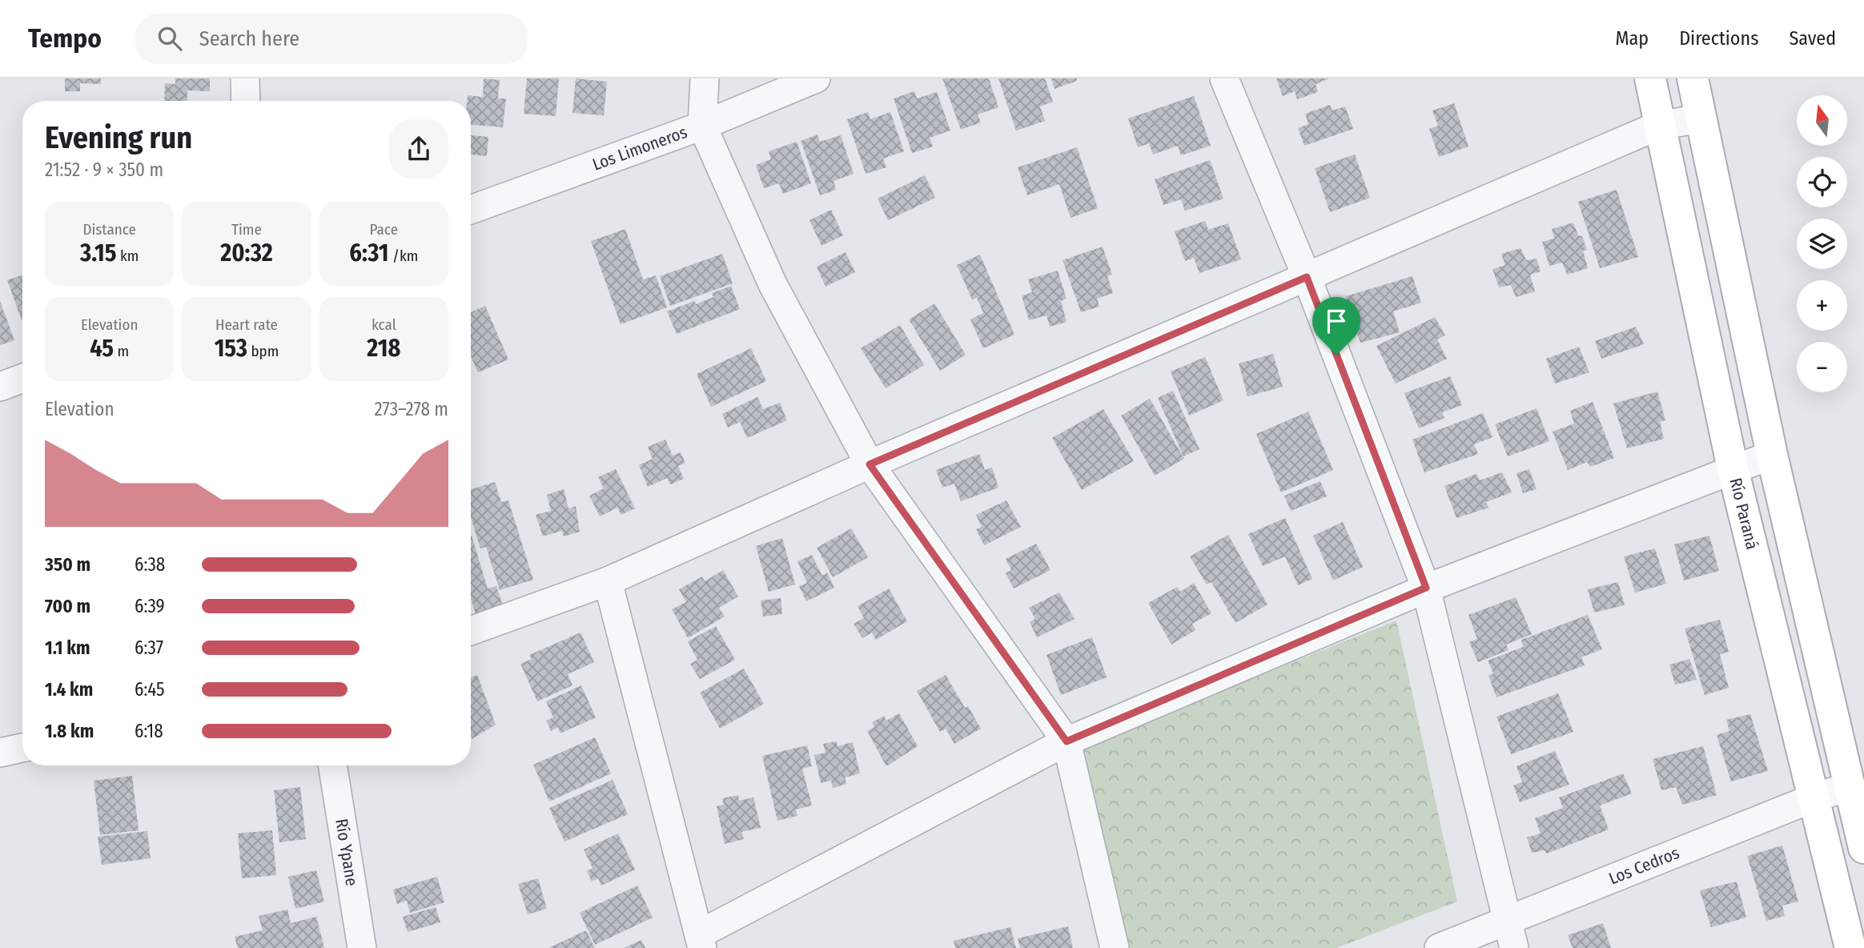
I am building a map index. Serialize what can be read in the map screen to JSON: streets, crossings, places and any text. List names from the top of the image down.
{
  "streets": {
    "street": [
      "Los Limoneros",
      "Río Paraná",
      "Río Ypane",
      "Los Cedros"
    ]
  },
  "crossings": [
    ["Río Paraná", "Los Cedros"]
  ],
  "north": "top",
  "page": {
    "header": "Tempo",
    "search": "Search here",
    "nav": ["Map", "Directions", "Saved"],
    "map_buttons": ["+", "−"],
    "heading": ["Evening run", "21:52 · 9 × 350 m"],
    "stats": [
      ["Distance", "3.15 km"],
      ["Time", "20:32"],
      ["Pace", "6:31 /km"],
      ["Elevation", "45 m"],
      ["Heart rate", "153 bpm"],
      ["kcal", "218"]
    ],
    "chart": ["Elevation", "273–278 m"],
    "list": [
      {
        "name": "350 m",
        "note": "6:38"
      },
      {
        "name": "700 m",
        "note": "6:39"
      },
      {
        "name": "1.1 km",
        "note": "6:37"
      },
      {
        "name": "1.4 km",
        "note": "6:45"
      },
      {
        "name": "1.8 km",
        "note": "6:18"
      }
    ]
  }
}
